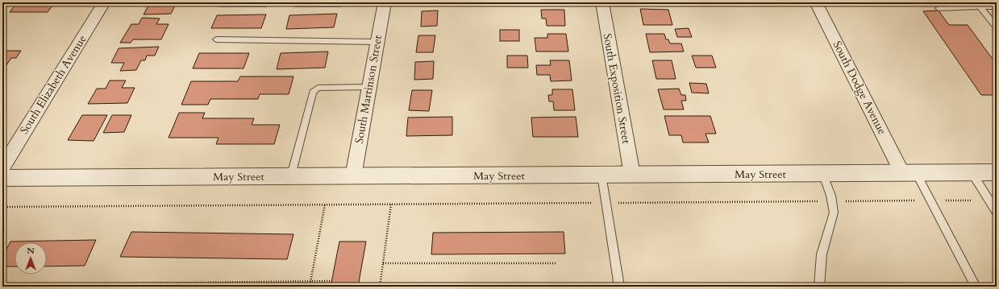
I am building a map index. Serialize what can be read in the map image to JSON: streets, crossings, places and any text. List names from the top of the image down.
{
  "streets": {
    "street": [
      "South Elizabeth Avenue",
      "South Dodge Avenue",
      "South Exposition Street",
      "South Martinson Street",
      "May Street"
    ]
  },
  "crossings": [
    ["South Dodge Avenue", "May Street"],
    ["South Exposition Street", "May Street"],
    ["South Martinson Street", "May Street"]
  ],
  "north": "top"
}
